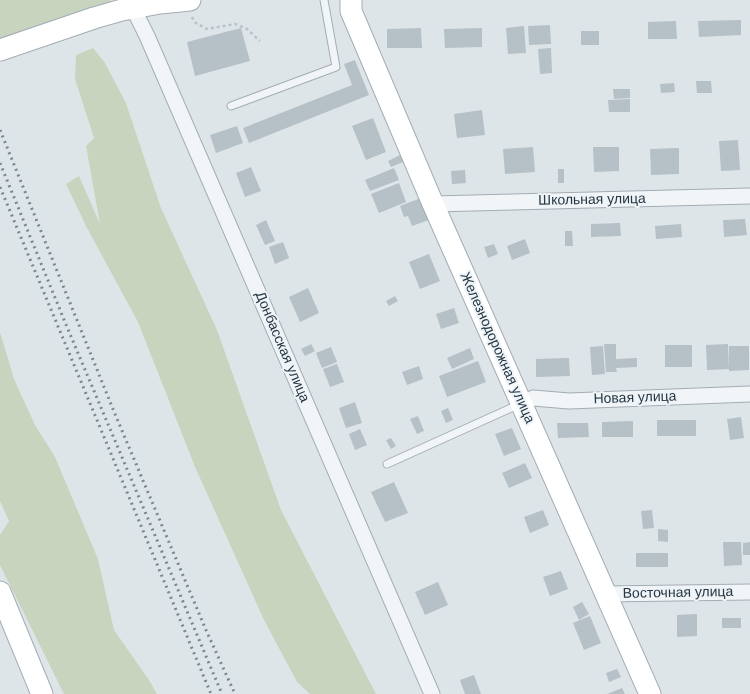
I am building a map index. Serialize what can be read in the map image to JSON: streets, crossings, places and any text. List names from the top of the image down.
{
  "streets": {
    "street": [
      "Школьная улица",
      "Донбасская улица",
      "Железнодорожная улица",
      "Новая улица",
      "Восточная улица"
    ]
  },
  "crossings": [
    ["Школьная улица", "Железнодорожная улица"],
    ["Железнодорожная улица", "Новая улица"],
    ["Железнодорожная улица", "Восточная улица"]
  ]
}
